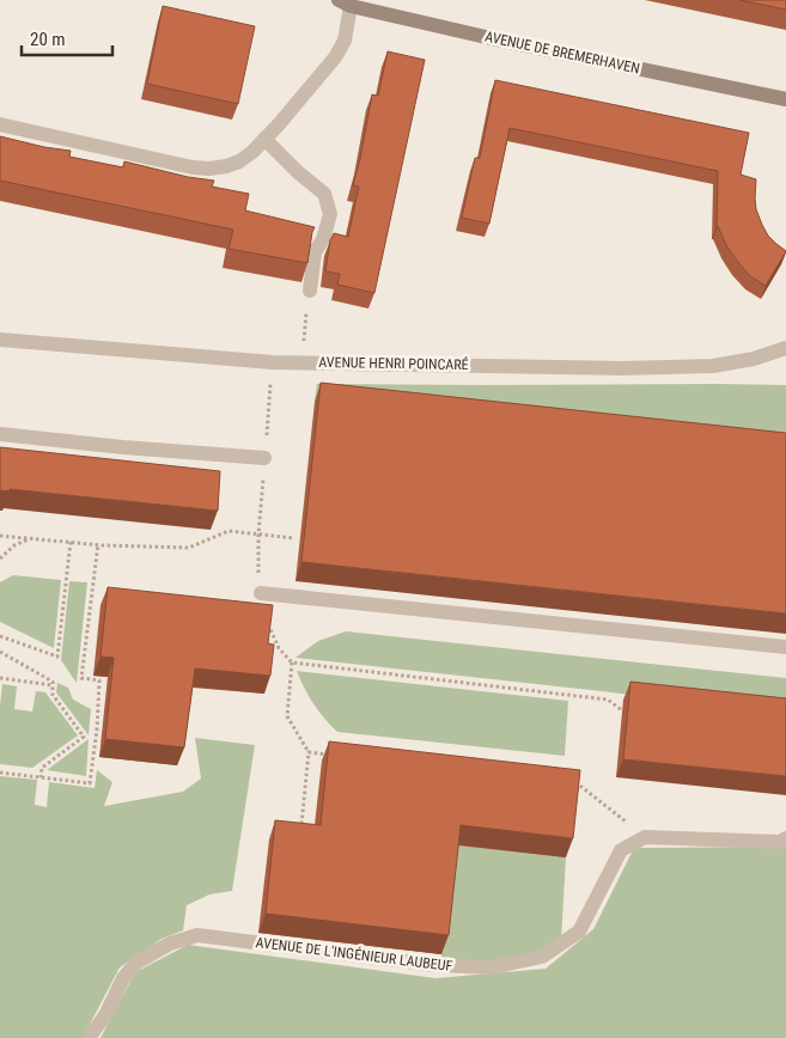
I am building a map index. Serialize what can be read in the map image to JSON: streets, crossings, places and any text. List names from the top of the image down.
{
  "streets": {
    "street": ["AVENUE DE BREMERHAVEN", "AVENUE HENRI POINCARÉ", "AVENUE DE L'INGÉNIEUR LAUBEUF"]
  },
  "scale_bar": "20 m"
}
